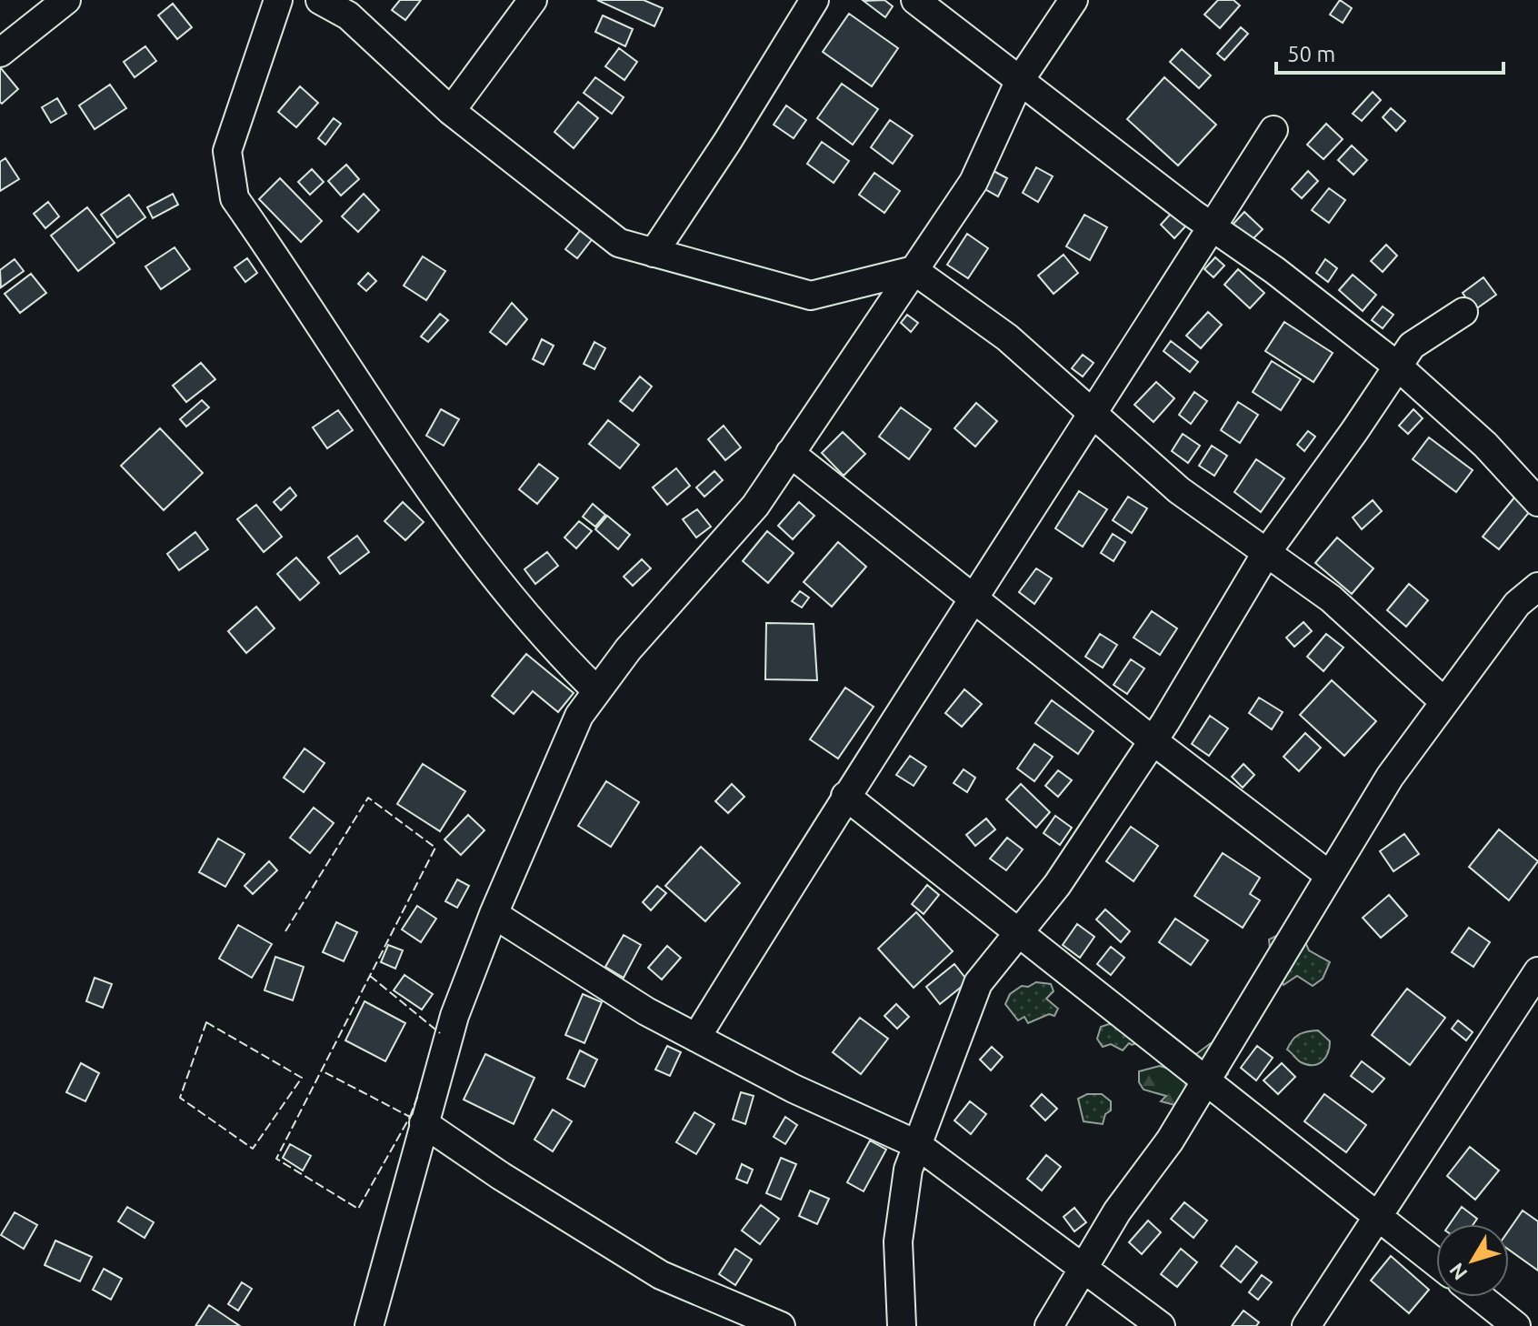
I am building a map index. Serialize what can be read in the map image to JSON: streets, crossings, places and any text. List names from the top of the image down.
{
  "scale_bar": "50 m",
  "north": "bottom left"
}
